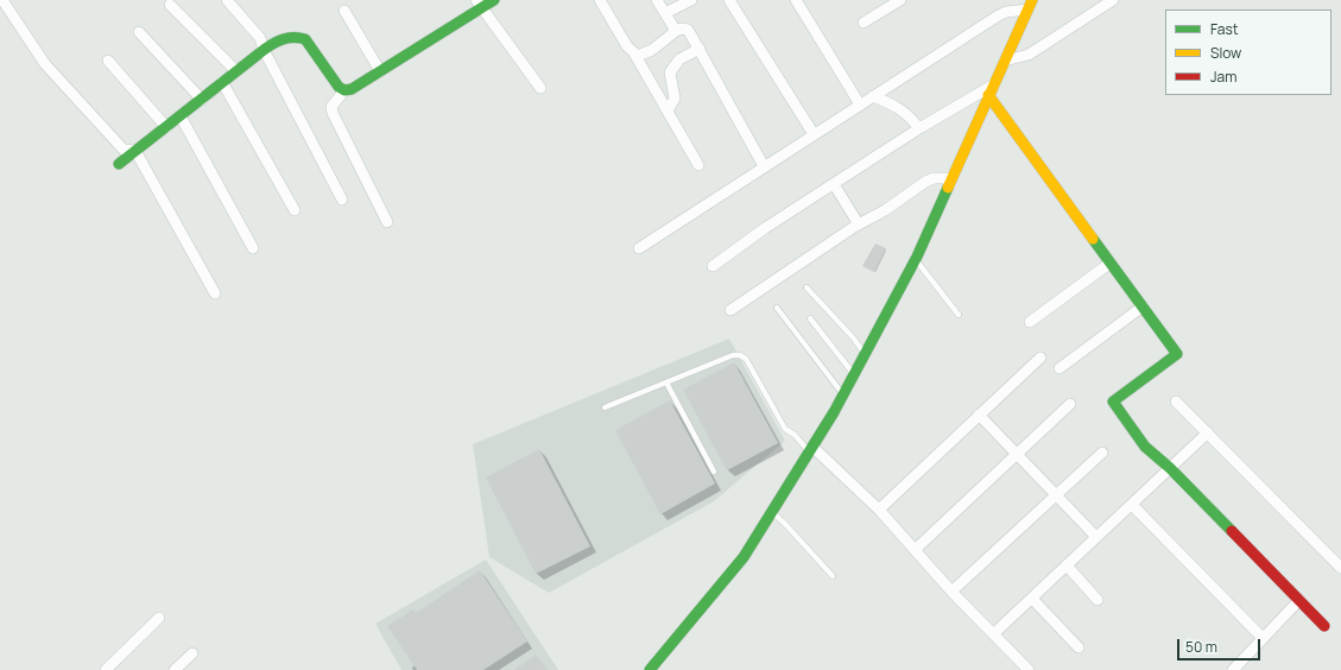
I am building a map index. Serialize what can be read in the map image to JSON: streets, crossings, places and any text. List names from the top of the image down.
{
  "legend": ["Fast", "Slow", "Jam"],
  "scale_bar": "50 m"
}
